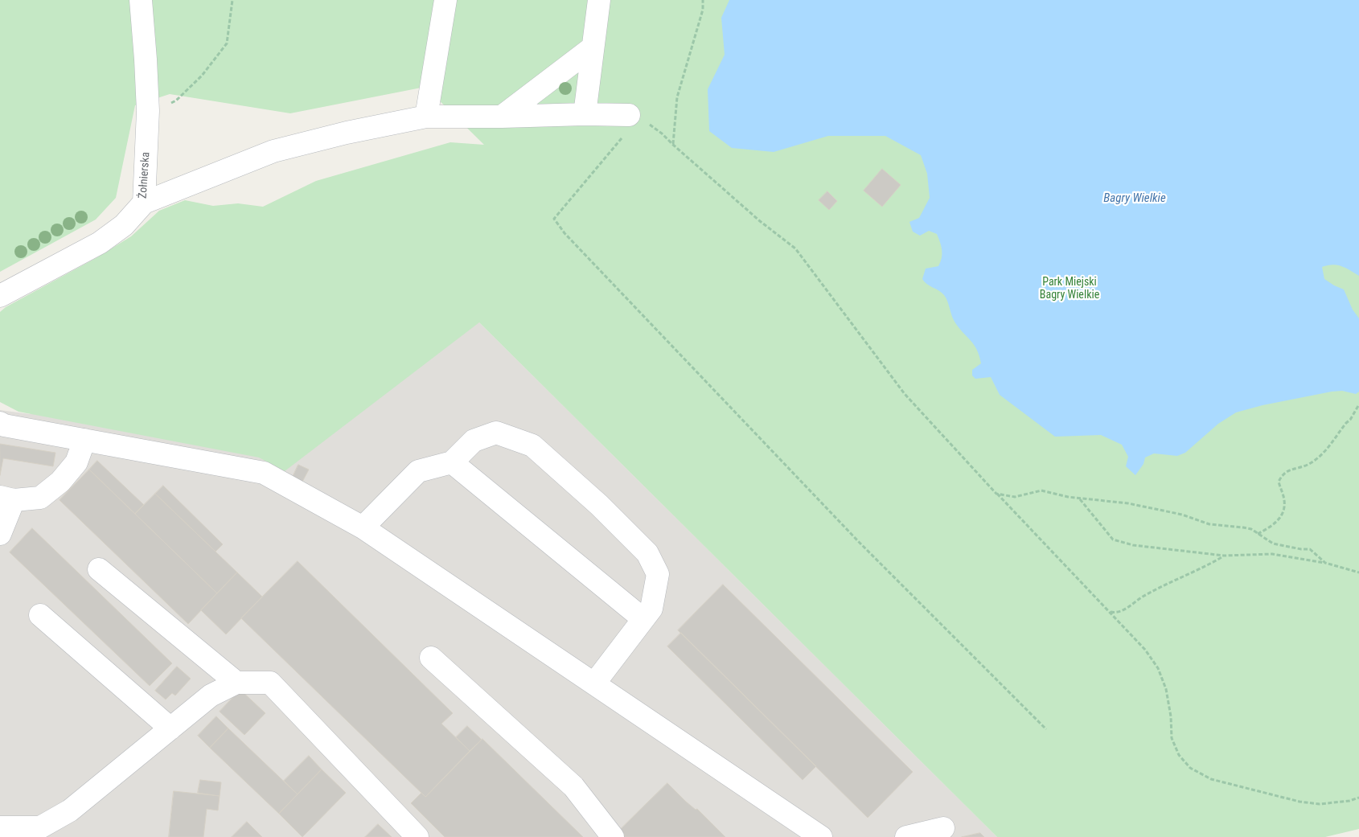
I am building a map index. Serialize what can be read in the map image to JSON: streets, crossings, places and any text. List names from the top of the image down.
{
  "streets": {
    "street": ["Żołnierska"]
  },
  "water": ["Bagry Wielkie"],
  "parks": ["Park Miejski Bagry Wielkie"]
}
